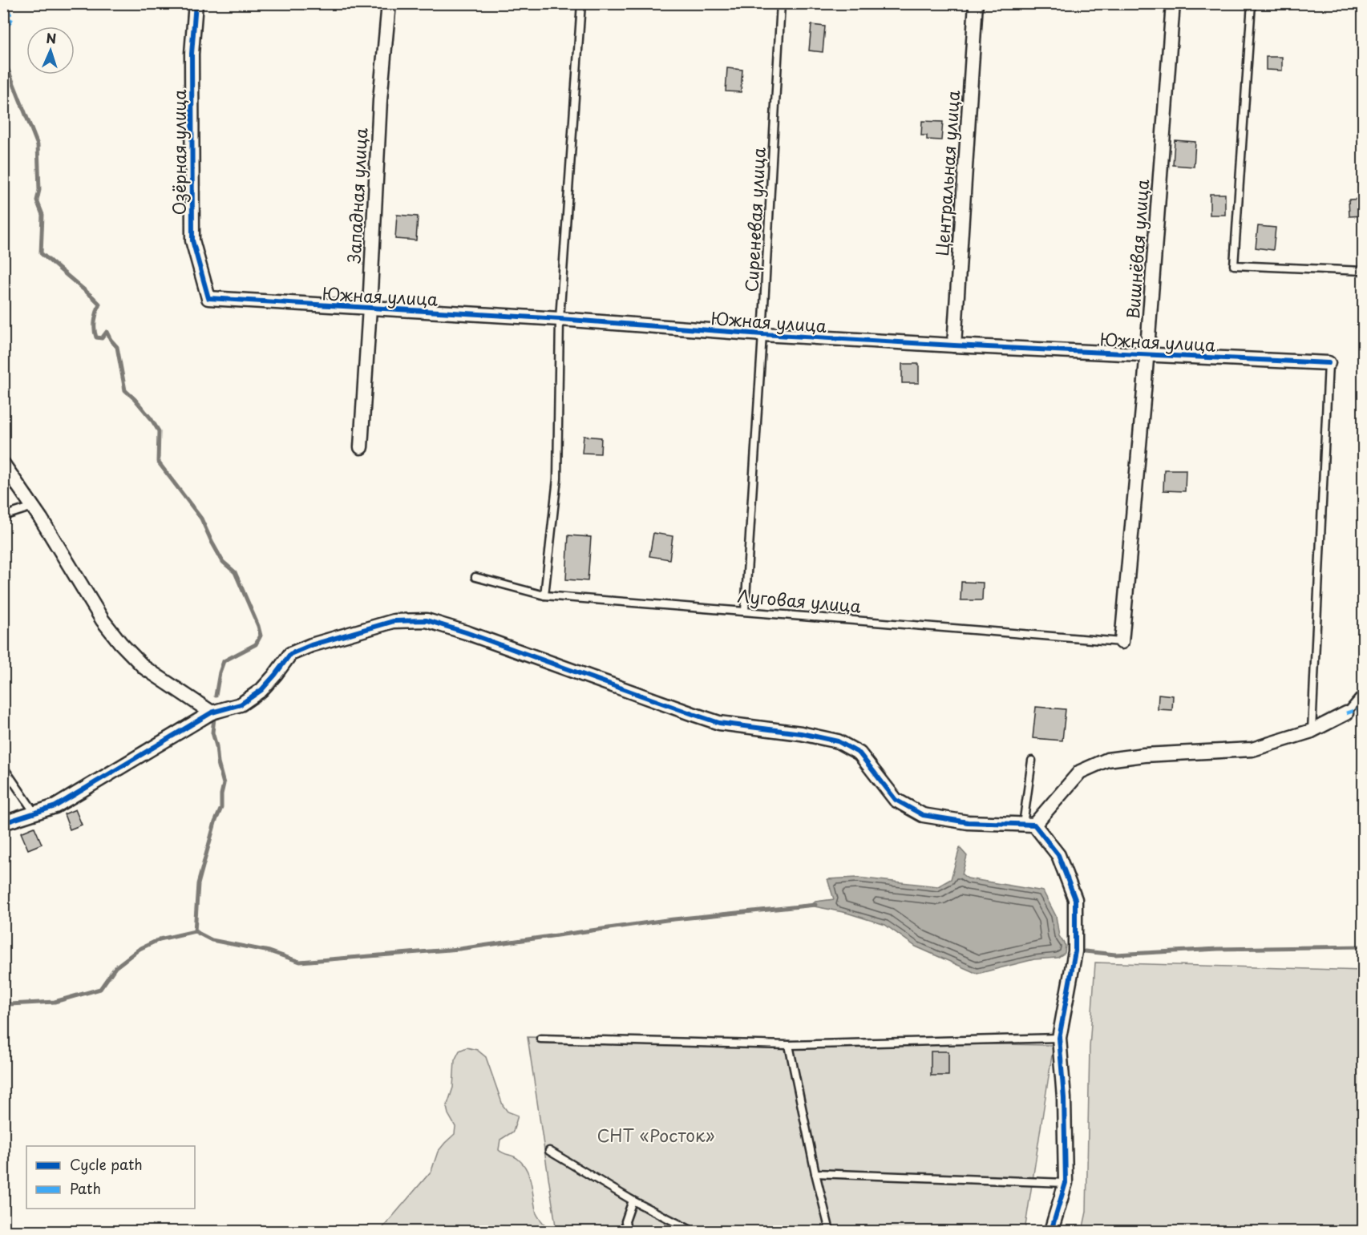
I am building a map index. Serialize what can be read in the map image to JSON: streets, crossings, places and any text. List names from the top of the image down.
{
  "streets": {
    "street": [
      "Озёрная улица",
      "Центральная улица",
      "Западная улица",
      "Вишнёвая улица",
      "Южная улица"
    ],
    "lane": ["Сиреневая улица", "Луговая улица"]
  },
  "crossings": [
    ["Озёрная улица", "Южная улица"],
    ["Центральная улица", "Южная улица"],
    ["Западная улица", "Южная улица"],
    ["Сиреневая улица", "Южная улица"],
    ["Сиреневая улица", "Луговая улица"],
    ["Вишнёвая улица", "Южная улица"],
    ["Вишнёвая улица", "Луговая улица"]
  ],
  "parks": ["СНТ «Росток»"],
  "legend": ["Cycle path", "Path"],
  "north": "top"
}
